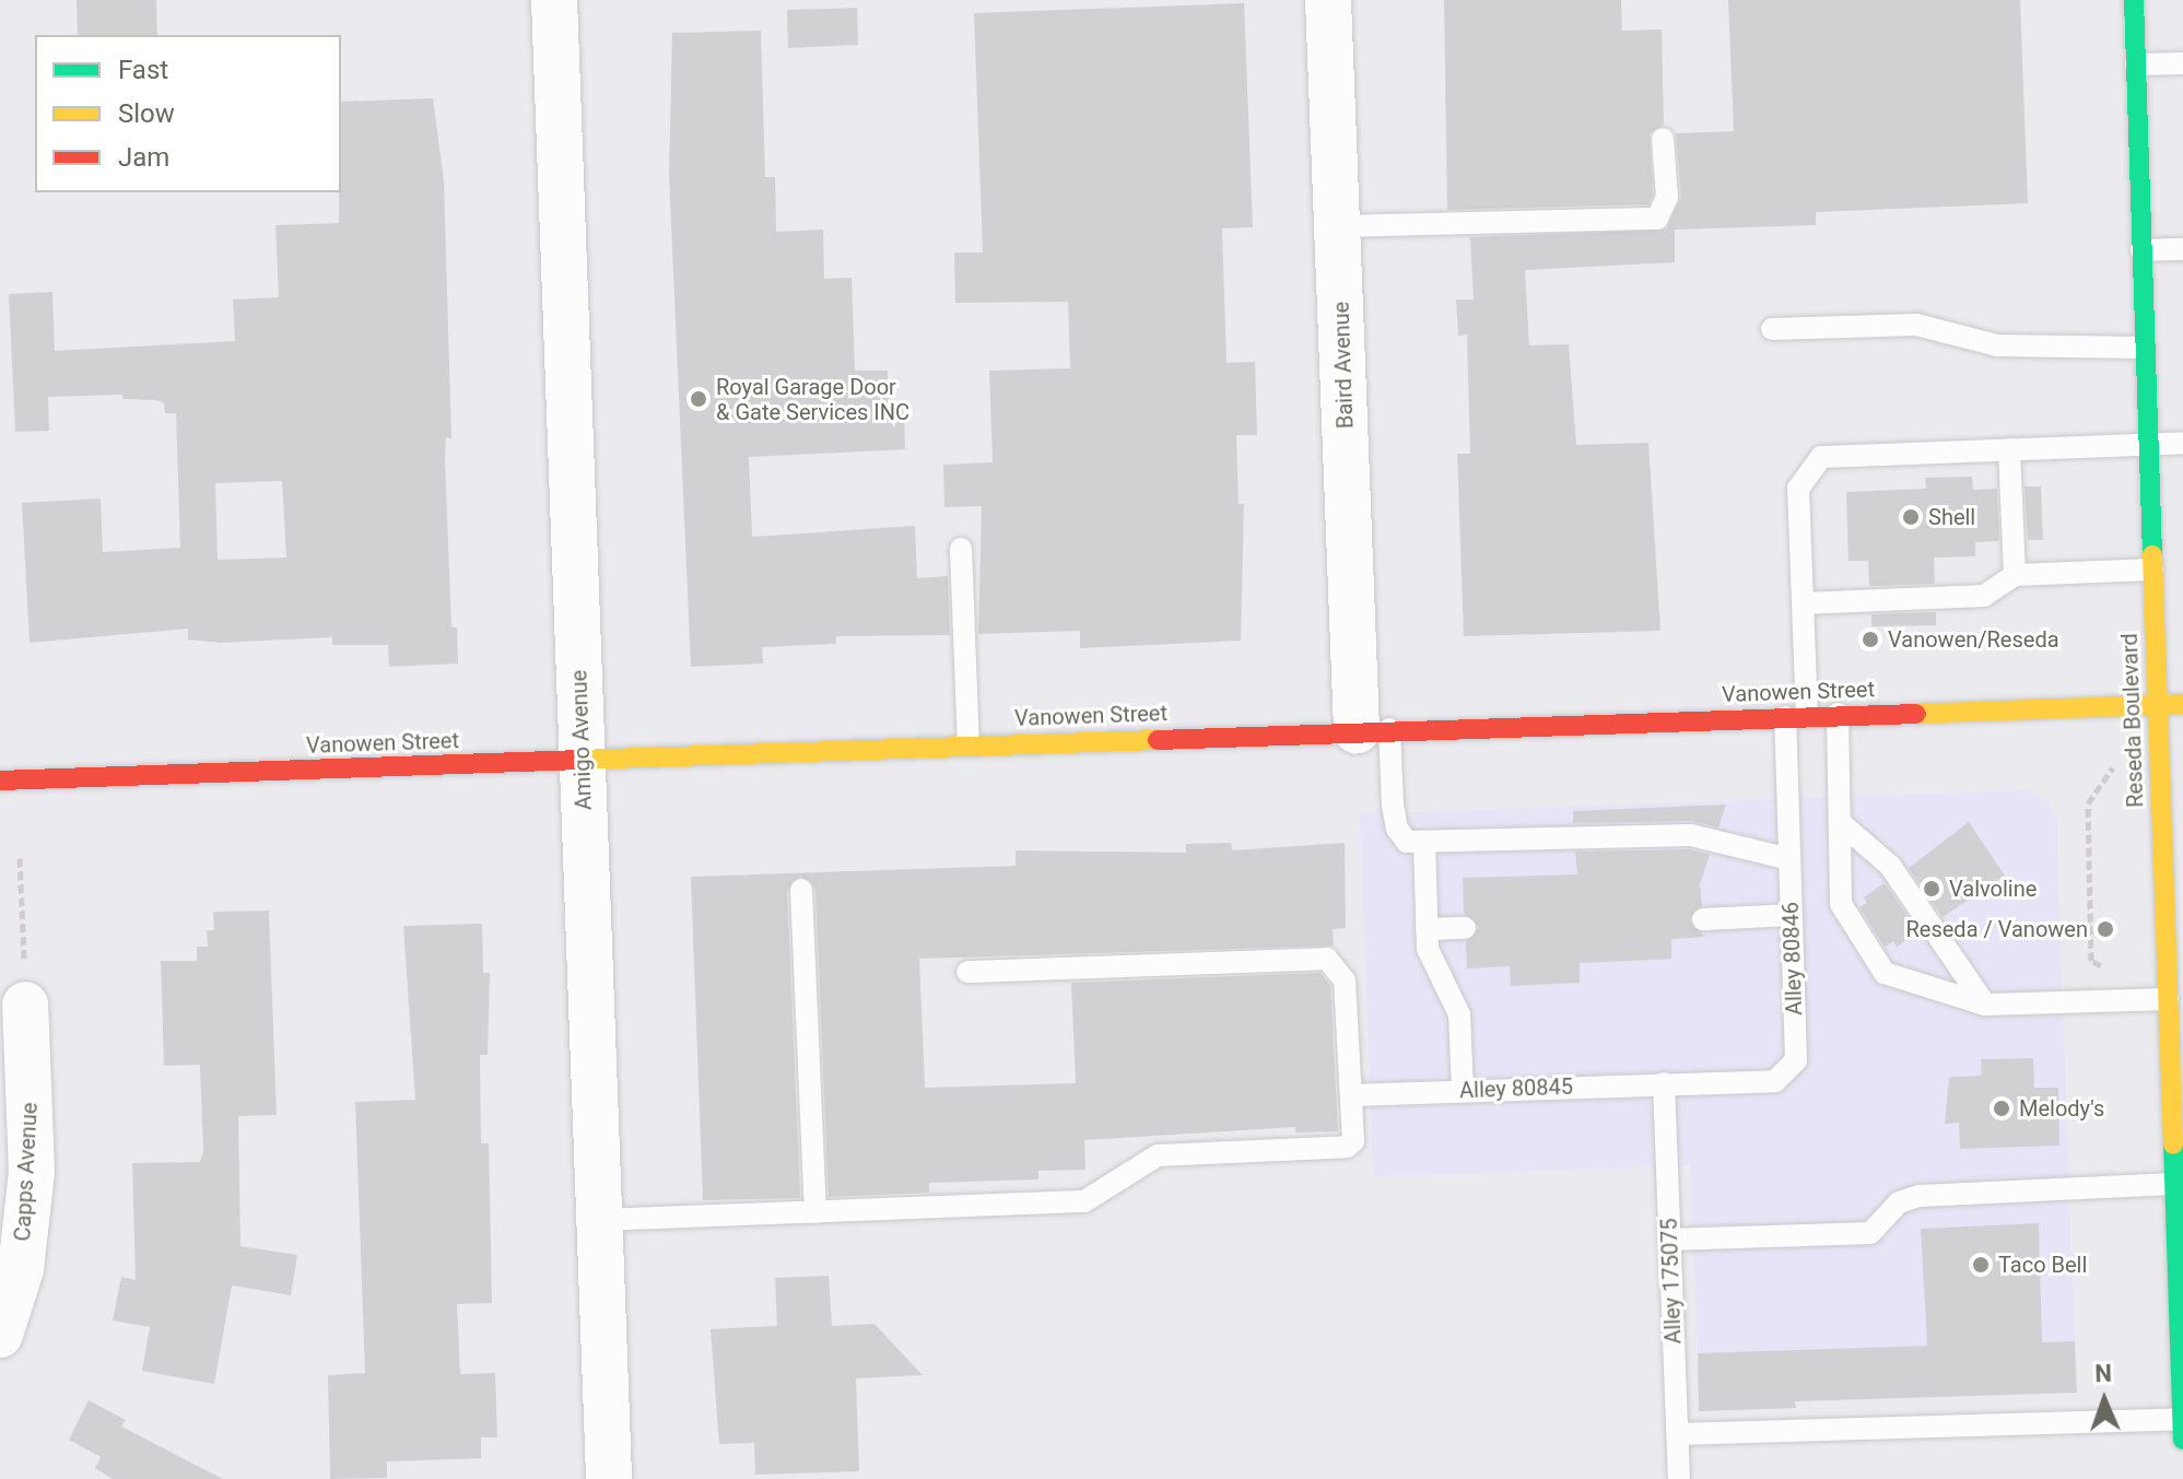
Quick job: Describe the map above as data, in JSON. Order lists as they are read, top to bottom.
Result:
{
  "streets": {
    "main road": ["Vanowen Street", "Reseda Boulevard"],
    "street": ["Baird Avenue", "Amigo Avenue", "Capps Avenue"],
    "lane": ["Alley 80846", "Alley 80845", "Alley 175075"]
  },
  "crossings": [
    ["Baird Avenue", "Vanowen Street"],
    ["Vanowen Street", "Reseda Boulevard"],
    ["Vanowen Street", "Amigo Avenue"],
    ["Vanowen Street", "Alley 80846"],
    ["Alley 80846", "Alley 80845"],
    ["Alley 80846", "Alley 175075"],
    ["Alley 80845", "Alley 175075"]
  ],
  "places": [
    "Royal Garage Door & Gate Services INC",
    "Shell",
    "Vanowen/Reseda",
    "Valvoline",
    "Reseda / Vanowen",
    "Melody's",
    "Taco Bell"
  ],
  "legend": ["Fast", "Slow", "Jam"],
  "north": "top"
}
